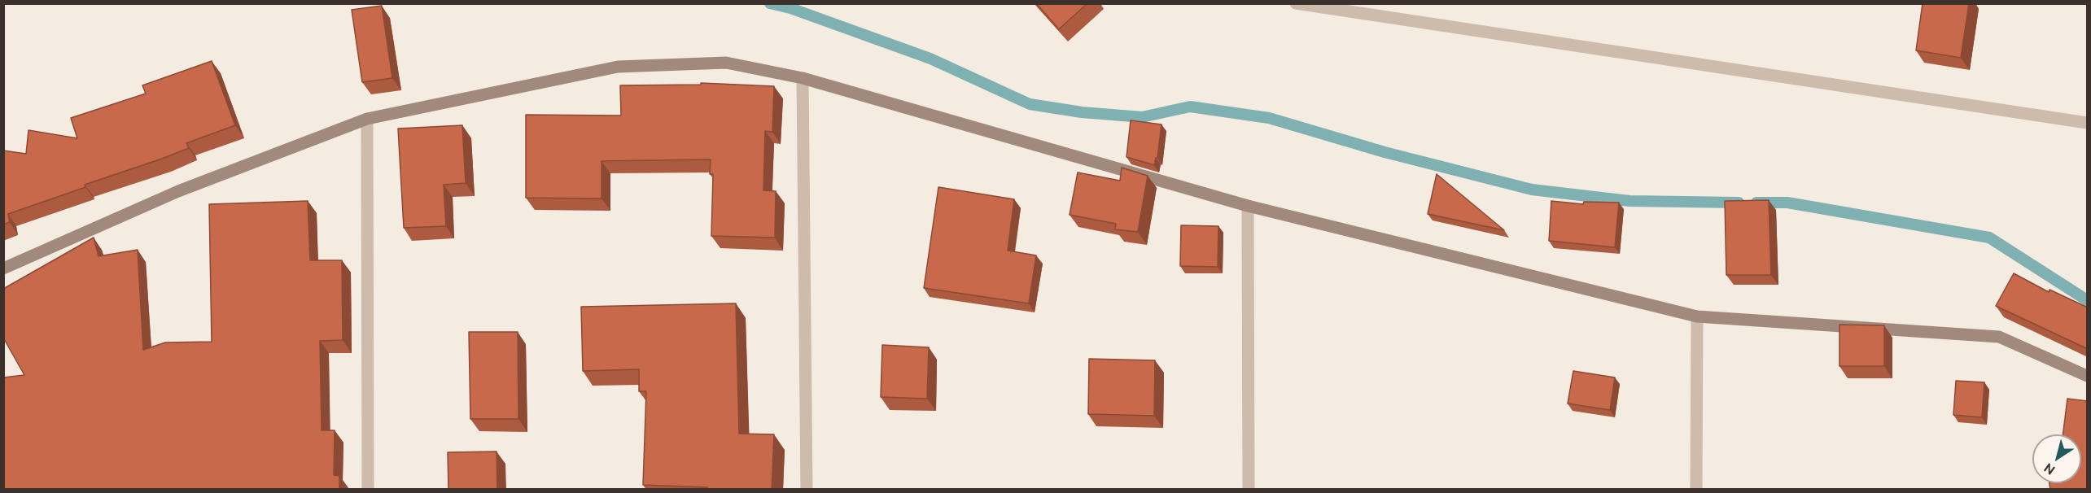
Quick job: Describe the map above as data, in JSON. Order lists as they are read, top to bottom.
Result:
{
  "north": "bottom left"
}
